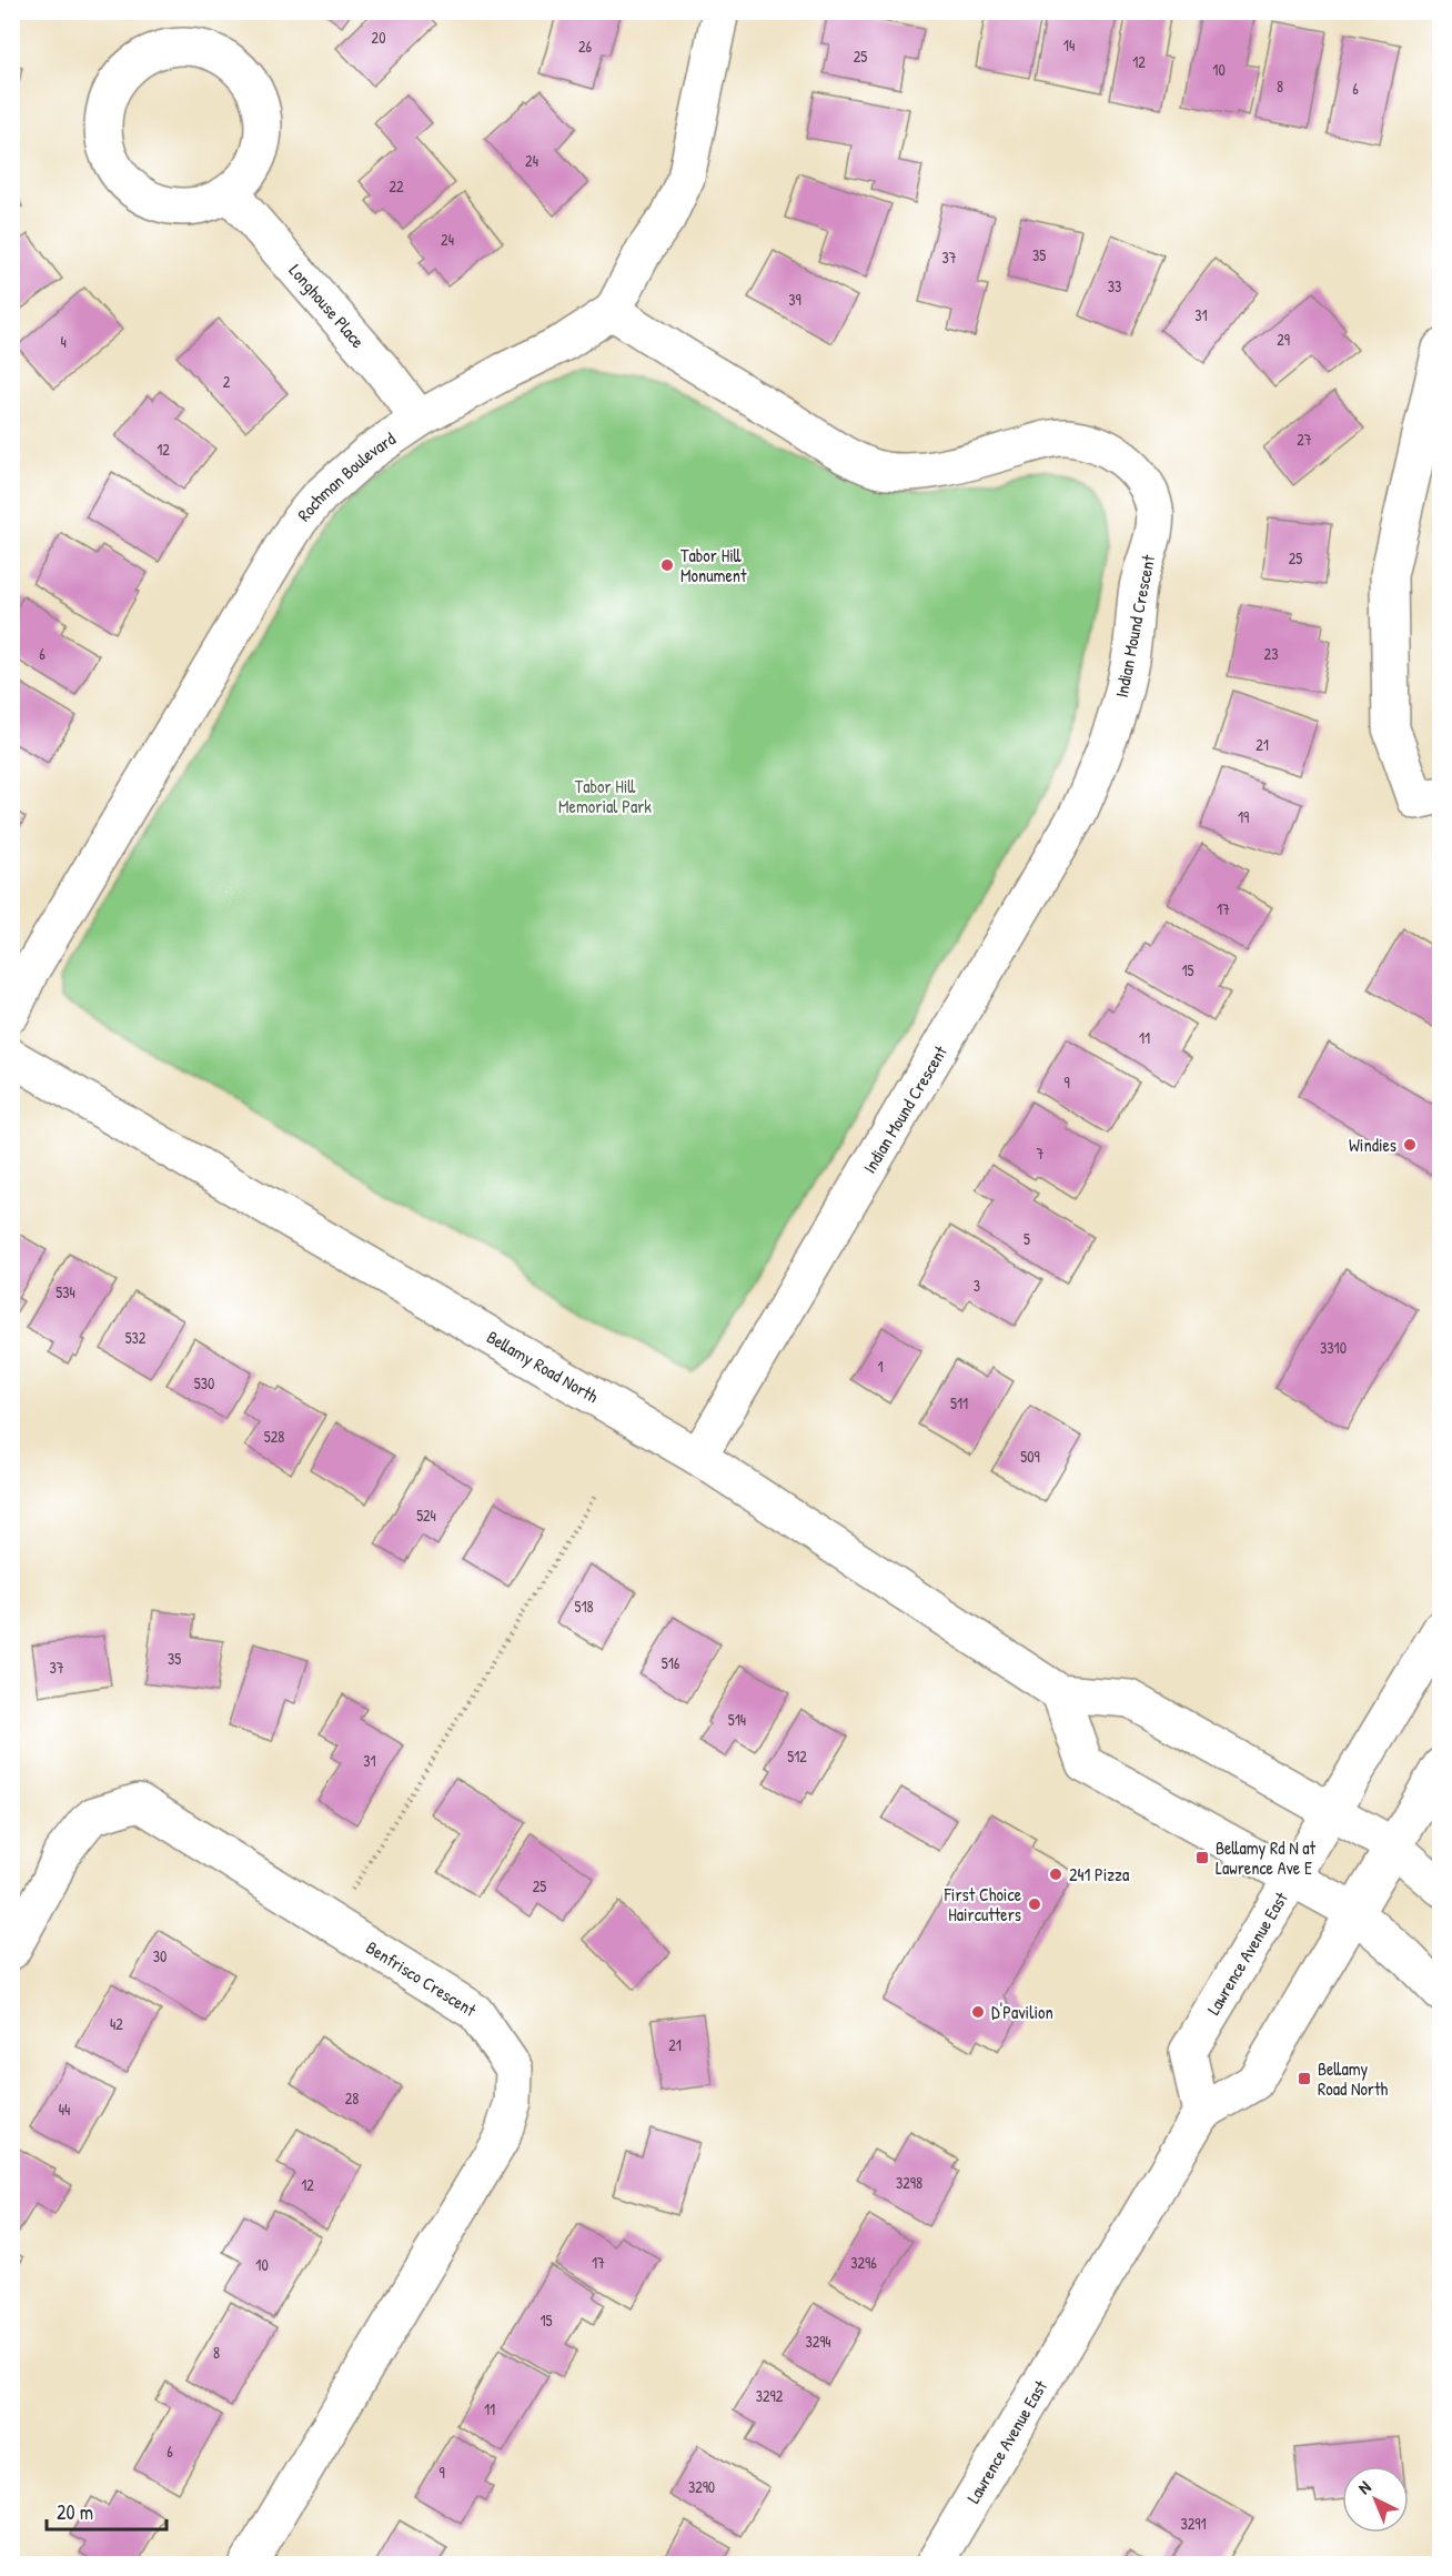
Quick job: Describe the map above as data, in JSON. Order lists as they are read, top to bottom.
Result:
{
  "streets": {
    "street": [
      "Longhouse Place",
      "Rochman Boulevard",
      "Indian Mound Crescent",
      "Bellamy Road North",
      "Lawrence Avenue East",
      "Benfrisco Crescent"
    ]
  },
  "crossings": [
    ["Longhouse Place", "Rochman Boulevard"],
    ["Rochman Boulevard", "Indian Mound Crescent"],
    ["Indian Mound Crescent", "Bellamy Road North"],
    ["Bellamy Road North", "Lawrence Avenue East"]
  ],
  "parks": ["Tabor Hill Memorial Park"],
  "places": {
    "other": [
      "Tabor Hill Monument",
      "Windies",
      "241 Pizza",
      "First Choice Haircutters",
      "D'Pavilion"
    ],
    "transit": ["Bellamy Rd N at Lawrence Ave E", "Bellamy Road North"]
  },
  "house_numbers": [
    "20",
    "14",
    "26",
    "25",
    "12",
    "10",
    "8",
    "6",
    "24",
    "22",
    "24",
    "35",
    "37",
    "33",
    "39",
    "31",
    "29",
    "4",
    "2",
    "27",
    "12",
    "25",
    "6",
    "23",
    "21",
    "19",
    "17",
    "15",
    "11",
    "9",
    "7",
    "5",
    "3",
    "534",
    "532",
    "3310",
    "1",
    "530",
    "511",
    "528",
    "509",
    "524",
    "518",
    "35",
    "516",
    "37",
    "514",
    "512",
    "31",
    "25",
    "30",
    "42",
    "21",
    "28",
    "44",
    "3298",
    "12",
    "17",
    "3296",
    "10",
    "15",
    "3294",
    "8",
    "3292",
    "11",
    "6",
    "9",
    "3290",
    "3291"
  ],
  "scale_bar": "20 m",
  "north": "top left"
}
